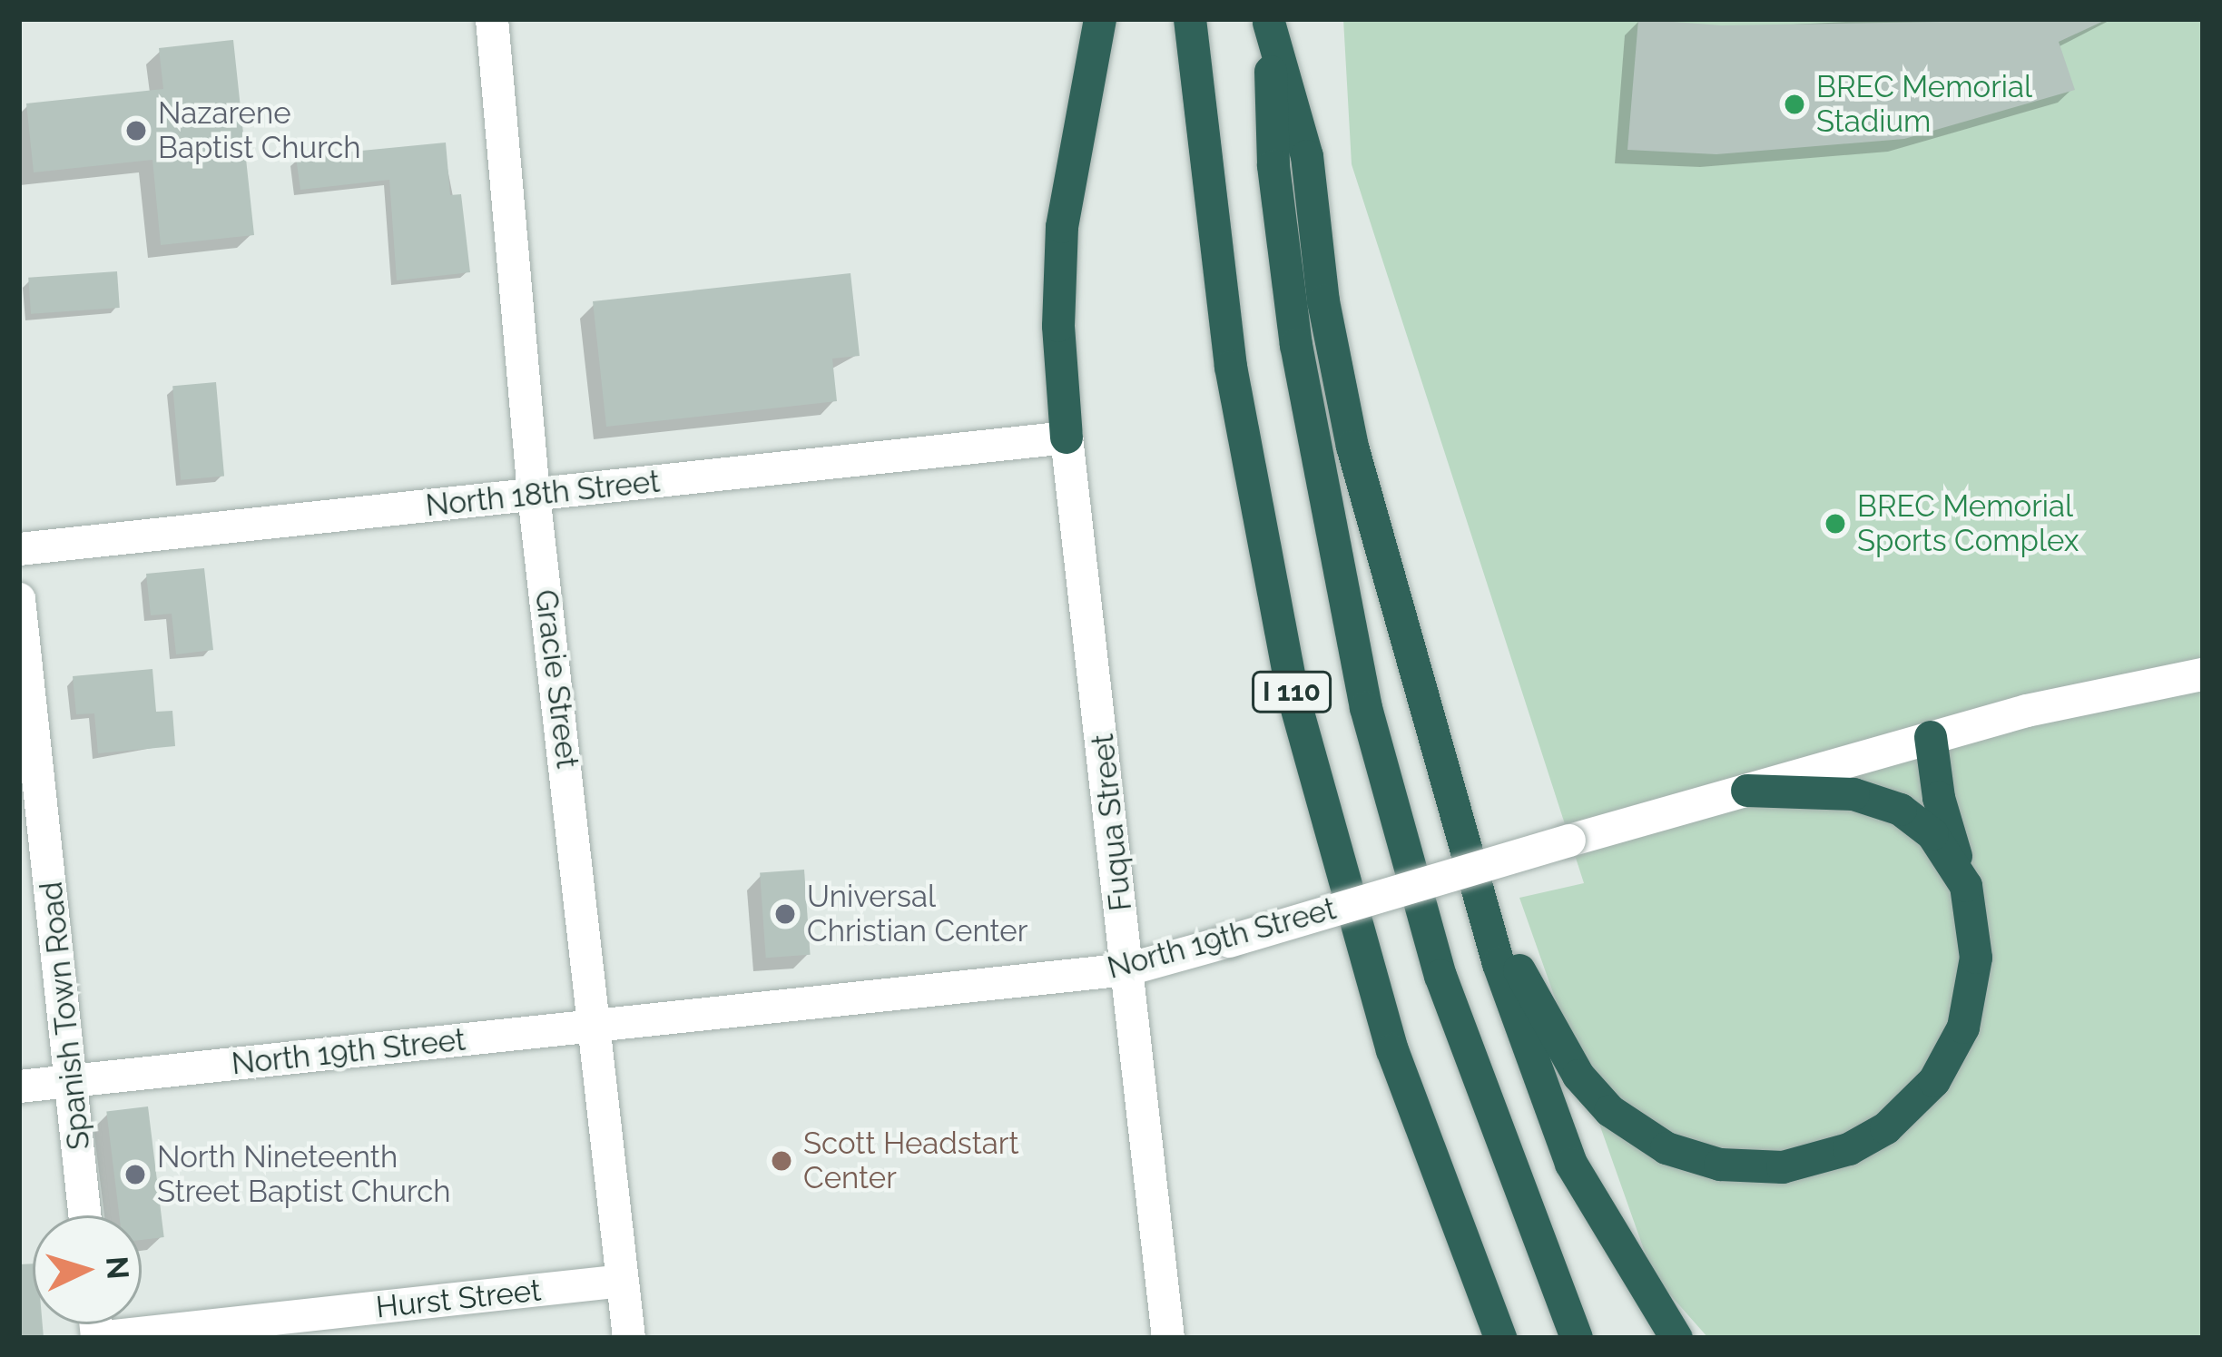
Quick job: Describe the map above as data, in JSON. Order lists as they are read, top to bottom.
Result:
{
  "streets": {
    "highway": ["I 110"],
    "street": [
      "North 18th Street",
      "Gracie Street",
      "Fuqua Street",
      "North 19th Street",
      "Spanish Town Road",
      "Hurst Street"
    ]
  },
  "crossings": [
    ["North 18th Street", "Gracie Street"],
    ["North 18th Street", "Fuqua Street"],
    ["Gracie Street", "North 19th Street"],
    ["Gracie Street", "Hurst Street"],
    ["Fuqua Street", "North 19th Street"],
    ["North 19th Street", "Spanish Town Road"]
  ],
  "places": [
    "BREC Memorial Stadium",
    "Nazarene Baptist Church",
    "BREC Memorial Sports Complex",
    "Universal Christian Center",
    "Scott Headstart Center",
    "North Nineteenth Street Baptist Church"
  ],
  "north": "right"
}
